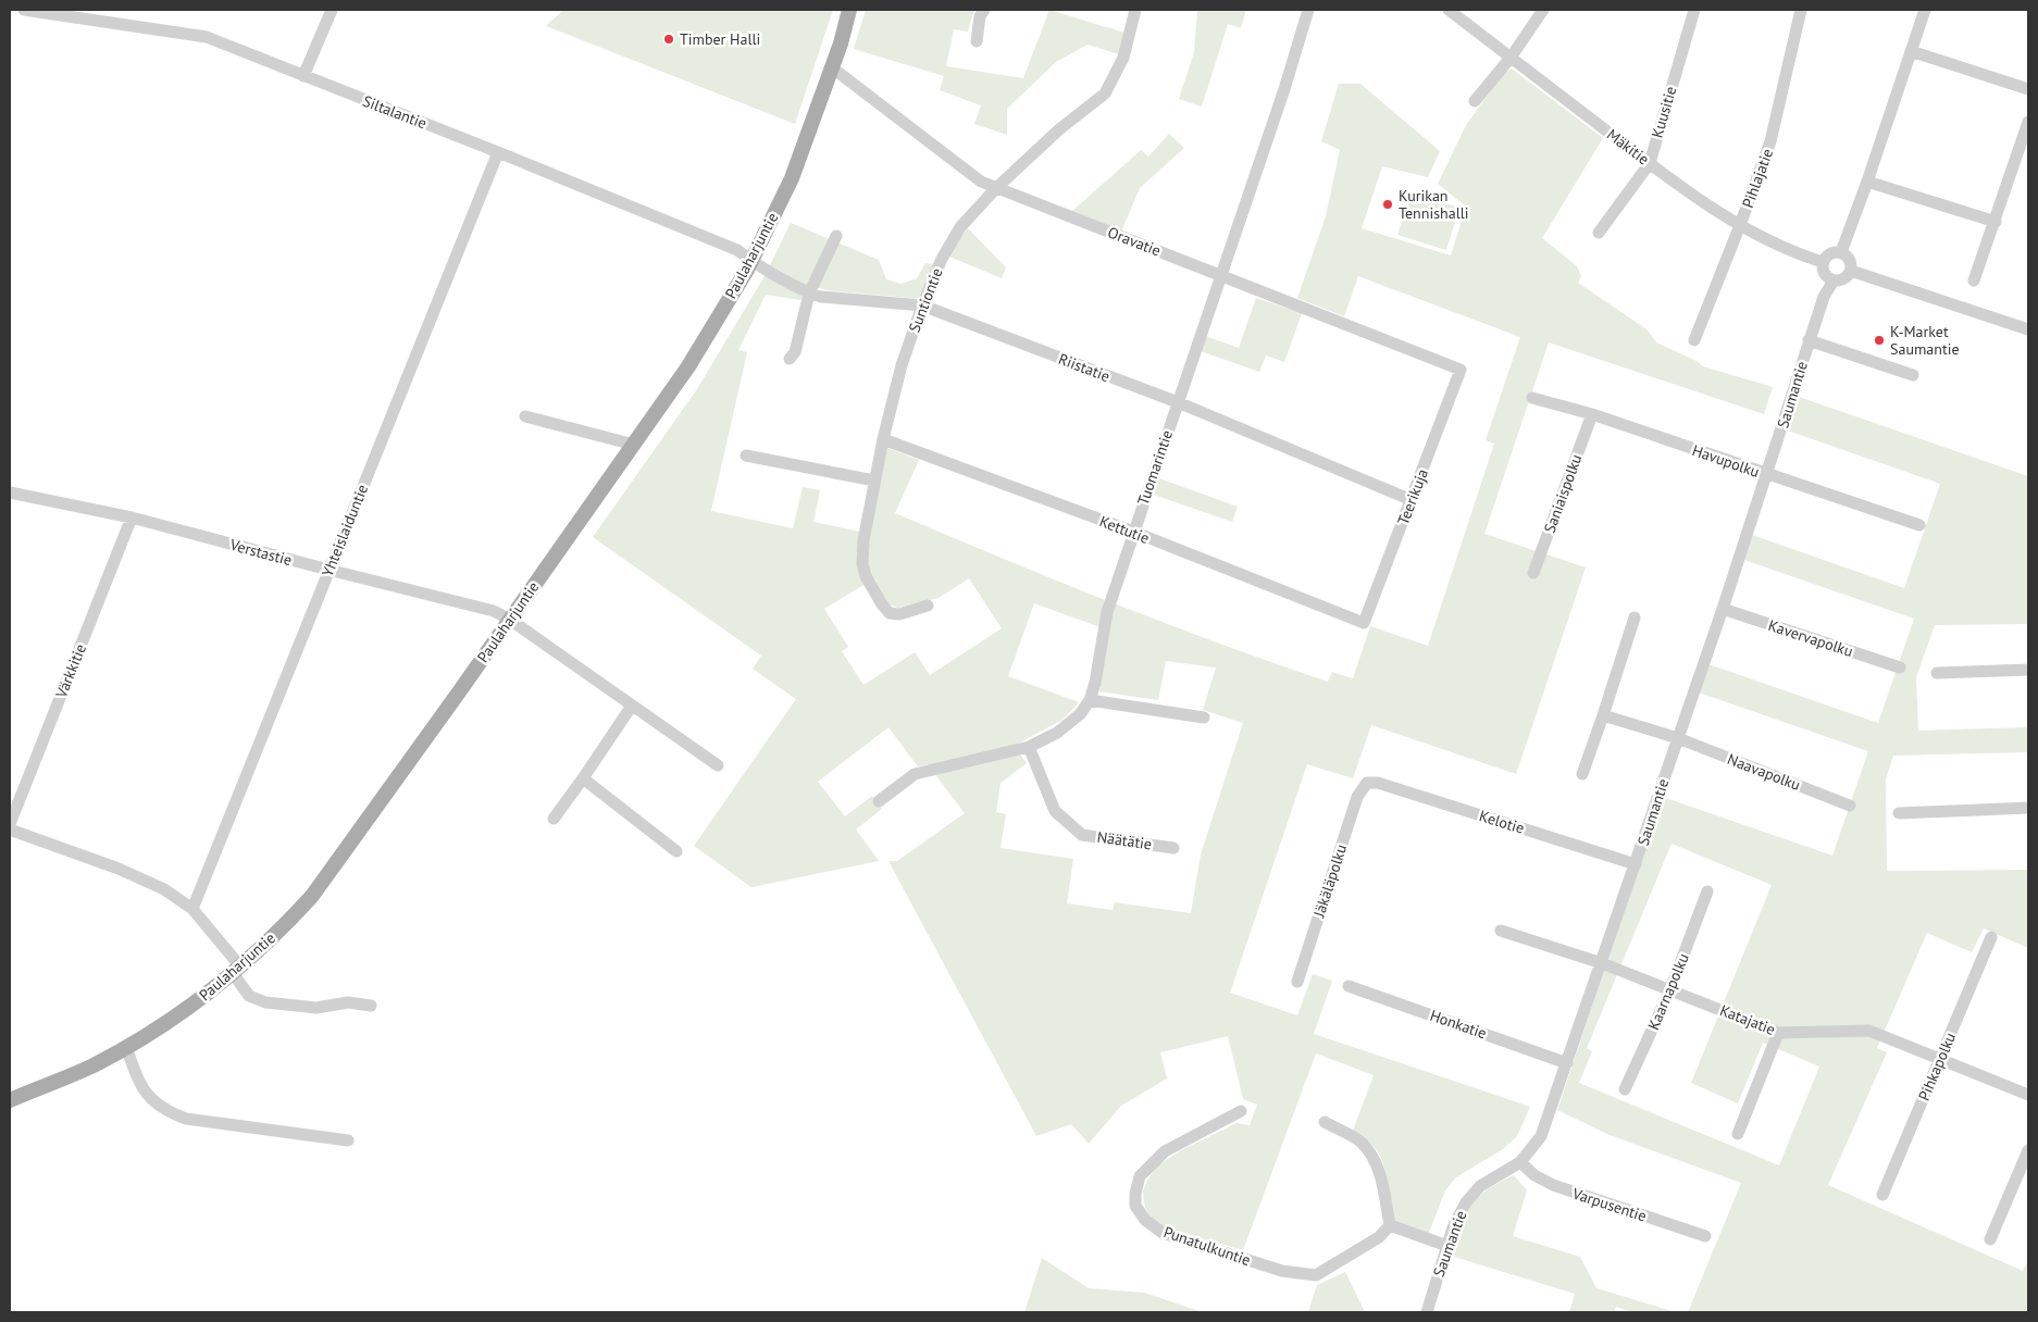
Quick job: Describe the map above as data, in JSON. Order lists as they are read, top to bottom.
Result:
{
  "streets": {
    "main road": ["Paulaharjuntie"],
    "street": [
      "Siltalantie",
      "Kuusitie",
      "Mäkitie",
      "Pihlajatie",
      "Oravatie",
      "Suntiontie",
      "Riistatie",
      "Saumantie",
      "Havupolku",
      "Tuomarintie",
      "Saniaispolku",
      "Teerikuja",
      "Kettutie",
      "Yhteislaiduntie",
      "Verstastie",
      "Kavervapolku",
      "Värkkitie",
      "Naavapolku",
      "Kelotie",
      "Näätätie",
      "Jäkäläpolku",
      "Kaarnapolku",
      "Katajatie",
      "Honkatie",
      "Pihkapolku",
      "Varpusentie",
      "Punatulkuntie"
    ]
  },
  "crossings": [
    ["Siltalantie", "Paulaharjuntie"],
    ["Siltalantie", "Riistatie"],
    ["Siltalantie", "Yhteislaiduntie"],
    ["Kuusitie", "Mäkitie"],
    ["Mäkitie", "Pihlajatie"],
    ["Mäkitie", "Saumantie"],
    ["Oravatie", "Paulaharjuntie"],
    ["Oravatie", "Suntiontie"],
    ["Oravatie", "Tuomarintie"],
    ["Oravatie", "Teerikuja"],
    ["Paulaharjuntie", "Riistatie"],
    ["Paulaharjuntie", "Verstastie"],
    ["Suntiontie", "Riistatie"],
    ["Suntiontie", "Kettutie"],
    ["Riistatie", "Tuomarintie"],
    ["Riistatie", "Teerikuja"],
    ["Saumantie", "Havupolku"],
    ["Saumantie", "Kavervapolku"],
    ["Saumantie", "Naavapolku"],
    ["Saumantie", "Kelotie"],
    ["Saumantie", "Katajatie"],
    ["Saumantie", "Honkatie"],
    ["Saumantie", "Varpusentie"],
    ["Havupolku", "Saniaispolku"],
    ["Tuomarintie", "Kettutie"],
    ["Tuomarintie", "Näätätie"],
    ["Teerikuja", "Kettutie"],
    ["Yhteislaiduntie", "Verstastie"],
    ["Verstastie", "Värkkitie"],
    ["Kelotie", "Jäkäläpolku"],
    ["Kaarnapolku", "Katajatie"],
    ["Katajatie", "Pihkapolku"]
  ],
  "places": ["Timber Halli", "Kurikan Tennishalli", "K-Market Saumantie"]
}
